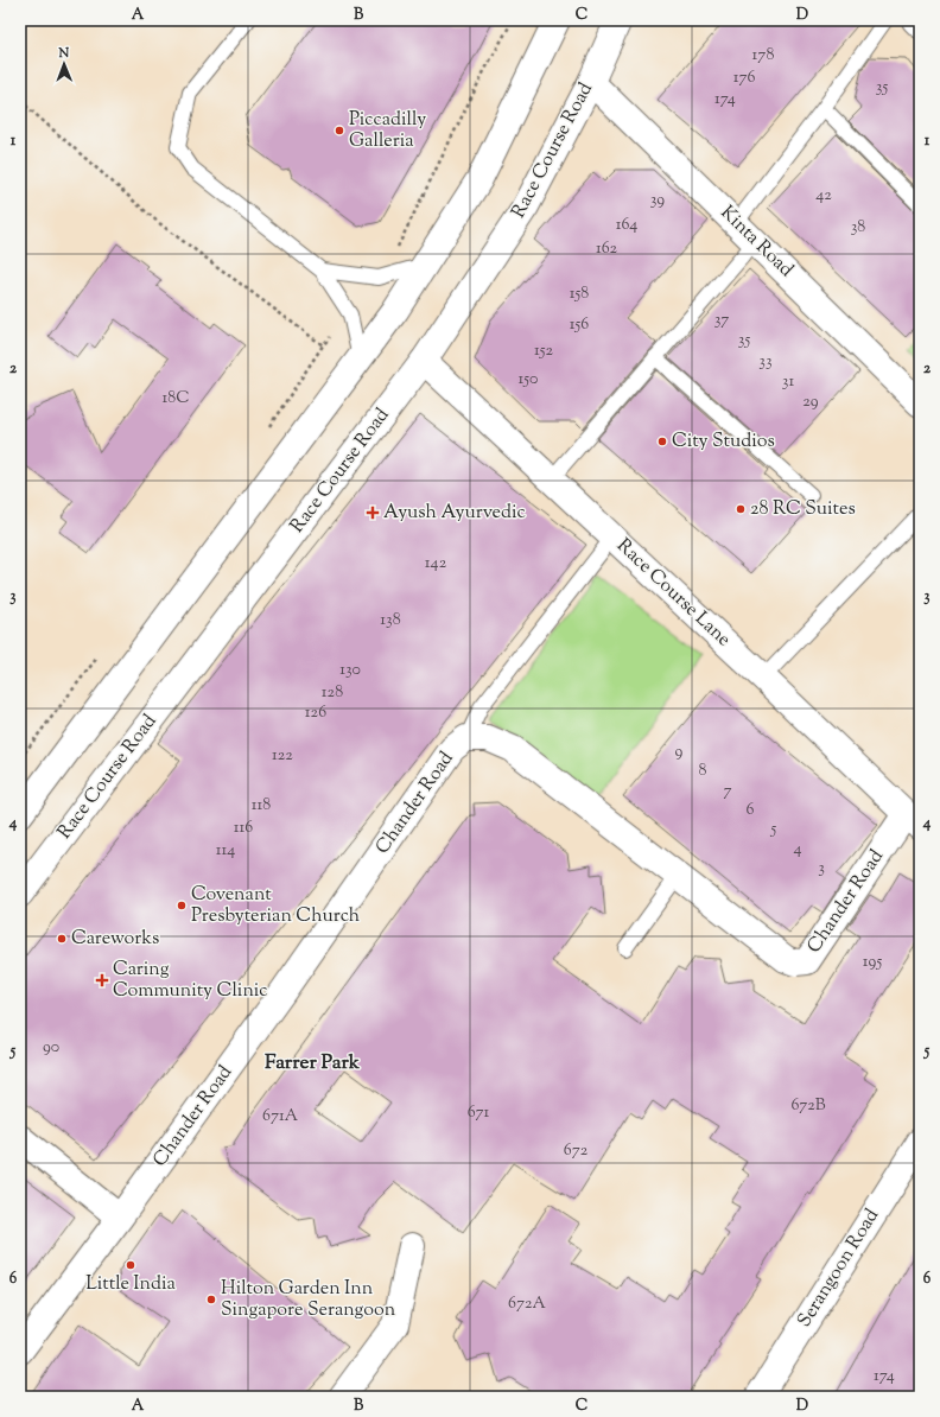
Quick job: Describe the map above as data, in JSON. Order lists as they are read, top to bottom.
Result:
{
  "streets": {
    "street": [
      "Race Course Road",
      "Kinta Road",
      "Race Course Lane",
      "Chander Road",
      "Serangoon Road"
    ]
  },
  "crossings": [
    ["Race Course Road", "Kinta Road"],
    ["Race Course Road", "Race Course Lane"],
    ["Race Course Lane", "Chander Road"]
  ],
  "districts": ["Farrer Park"],
  "places": {
    "other": [
      "Piccadilly Galleria",
      "City Studios",
      "28 RC Suites",
      "Covenant Presbyterian Church",
      "Careworks",
      "Little India",
      "Hilton Garden Inn Singapore Serangoon"
    ],
    "health": ["Ayush Ayurvedic", "Caring Community Clinic"]
  },
  "house_numbers": [
    "178",
    "176",
    "35",
    "174",
    "42",
    "39",
    "164",
    "38",
    "162",
    "158",
    "37",
    "156",
    "35",
    "152",
    "33",
    "150",
    "31",
    "18C",
    "29",
    "142",
    "138",
    "130",
    "128",
    "126",
    "9",
    "122",
    "8",
    "7",
    "118",
    "6",
    "116",
    "5",
    "4",
    "114",
    "3",
    "195",
    "90",
    "672B",
    "671",
    "671A",
    "672",
    "672A",
    "174"
  ],
  "north": "top",
  "grid": {
    "columns": [
      "A",
      "B",
      "C",
      "D"
    ],
    "rows": [
      "1",
      "2",
      "3",
      "4",
      "5",
      "6"
    ]
  }
}
